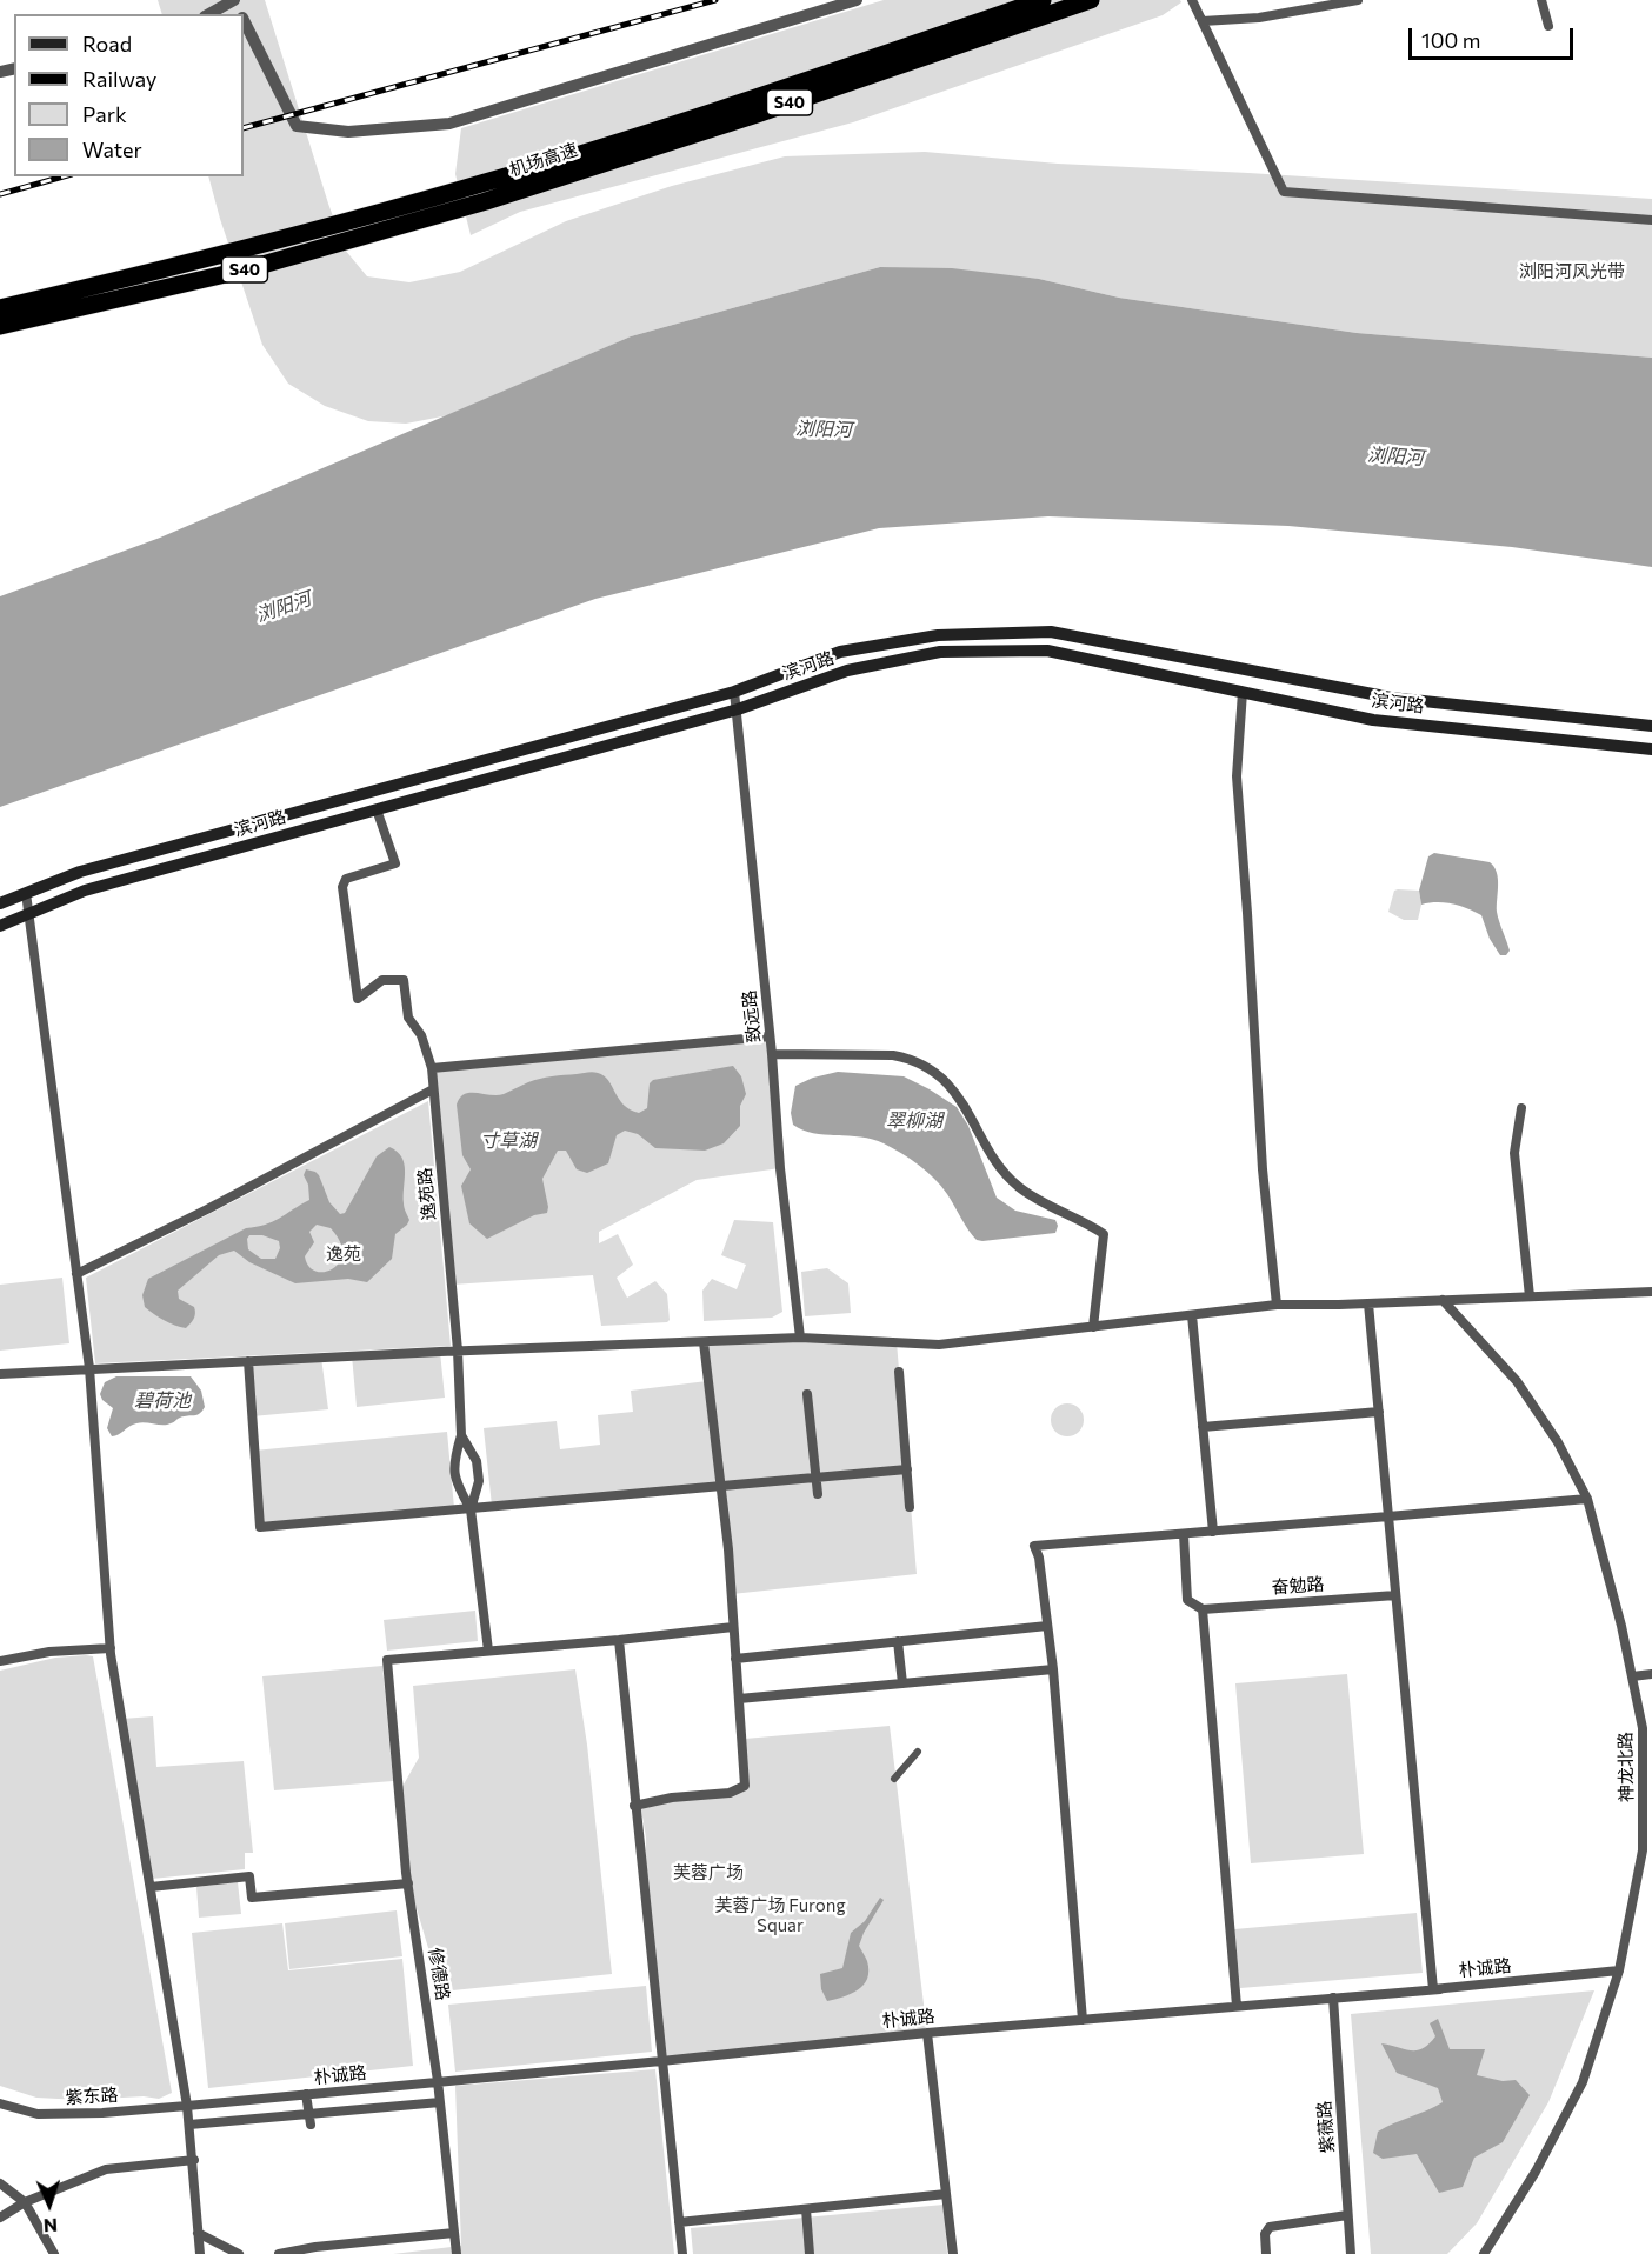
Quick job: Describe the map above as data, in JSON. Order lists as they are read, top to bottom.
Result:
{
  "streets": {
    "highway": ["S40", "机场高速"],
    "main road": ["滨河路"],
    "street": [
      "致远路",
      "逸苑路",
      "奋勉路",
      "神龙北路",
      "朴诚路",
      "修德路",
      "紫东路",
      "紫薇路"
    ]
  },
  "crossings": [
    ["滨河路", "致远路"],
    ["滨河路", "逸苑路"],
    ["逸苑路", "修德路"],
    ["神龙北路", "朴诚路"],
    ["朴诚路", "修德路"],
    ["朴诚路", "紫东路"],
    ["朴诚路", "紫薇路"]
  ],
  "water": [
    "浏阳河",
    "翠柳湖",
    "寸草湖",
    "碧荷池"
  ],
  "parks": [
    "浏阳河风光带",
    "逸苑",
    "芙蓉广场",
    "芙蓉广场 Furong Squar"
  ],
  "legend": [
    "Road",
    "Railway",
    "Park",
    "Water"
  ],
  "scale_bar": "100 m",
  "north": "bottom"
}
